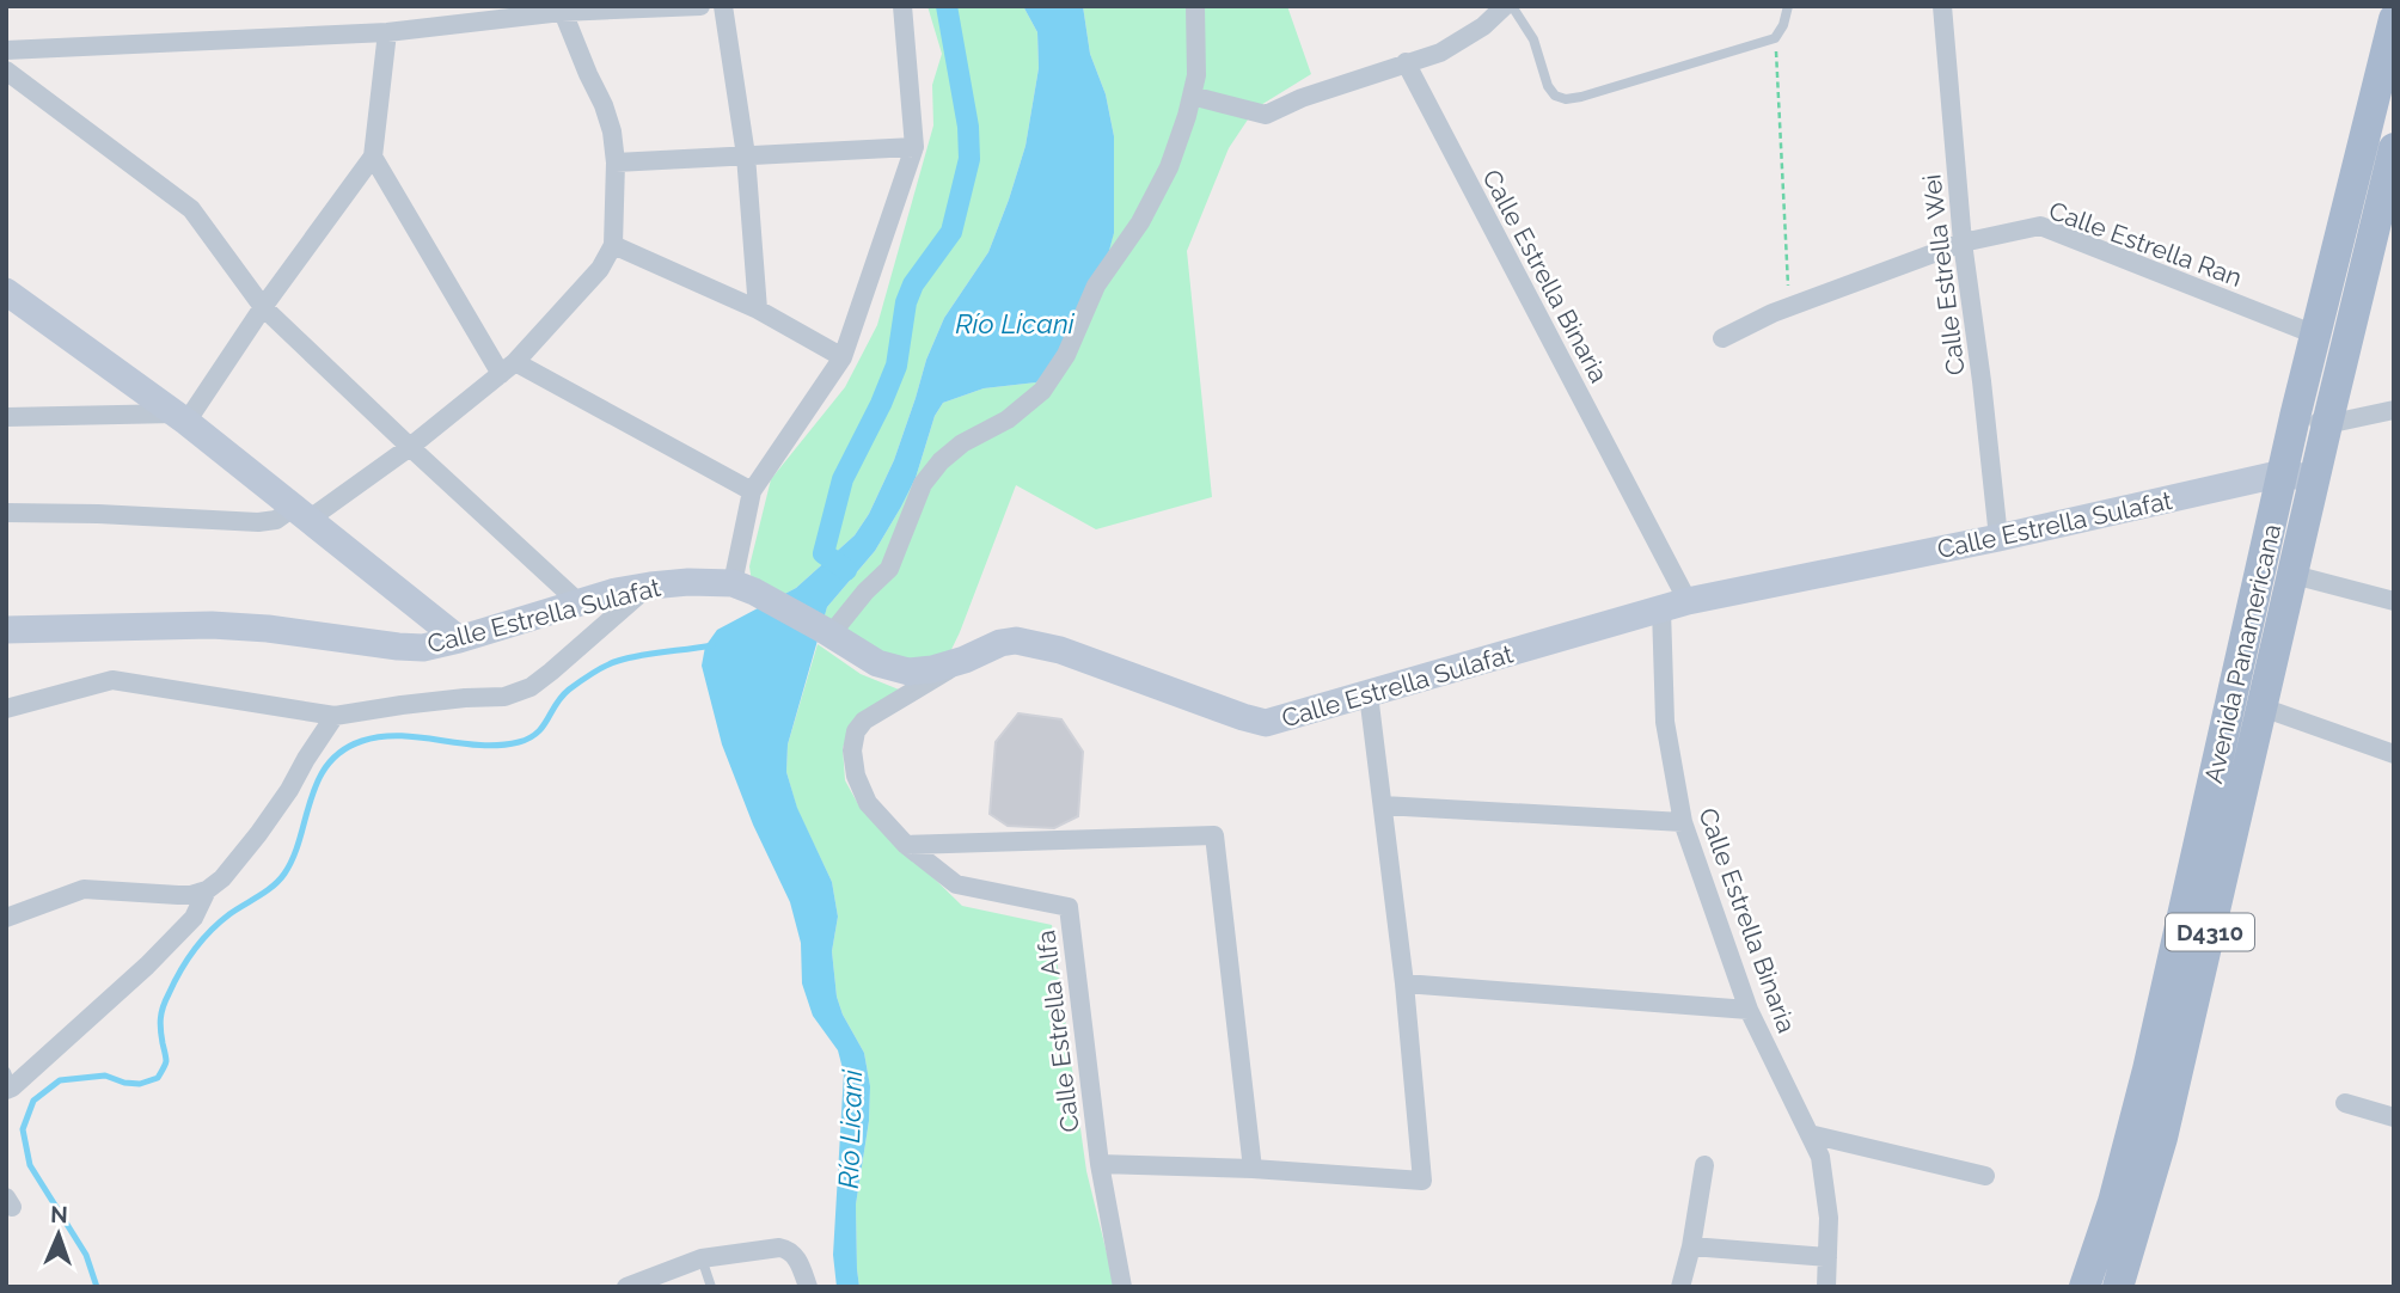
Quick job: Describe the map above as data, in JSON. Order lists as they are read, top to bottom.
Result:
{
  "streets": {
    "main road": ["Avenida Panamericana", "D4310"],
    "street": [
      "Calle Estrella Ran",
      "Calle Estrella Wei",
      "Calle Estrella Binaria",
      "Calle Estrella Sulafat",
      "Calle Estrella Alfa"
    ]
  },
  "crossings": [
    ["Calle Estrella Ran", "Calle Estrella Wei"],
    ["Calle Estrella Ran", "Avenida Panamericana"],
    ["Calle Estrella Wei", "Calle Estrella Sulafat"],
    ["Calle Estrella Binaria", "Calle Estrella Sulafat"],
    ["Calle Estrella Sulafat", "Avenida Panamericana"],
    ["Calle Estrella Sulafat", "Calle Estrella Alfa"]
  ],
  "water": ["Río Licani"],
  "north": "top"
}
